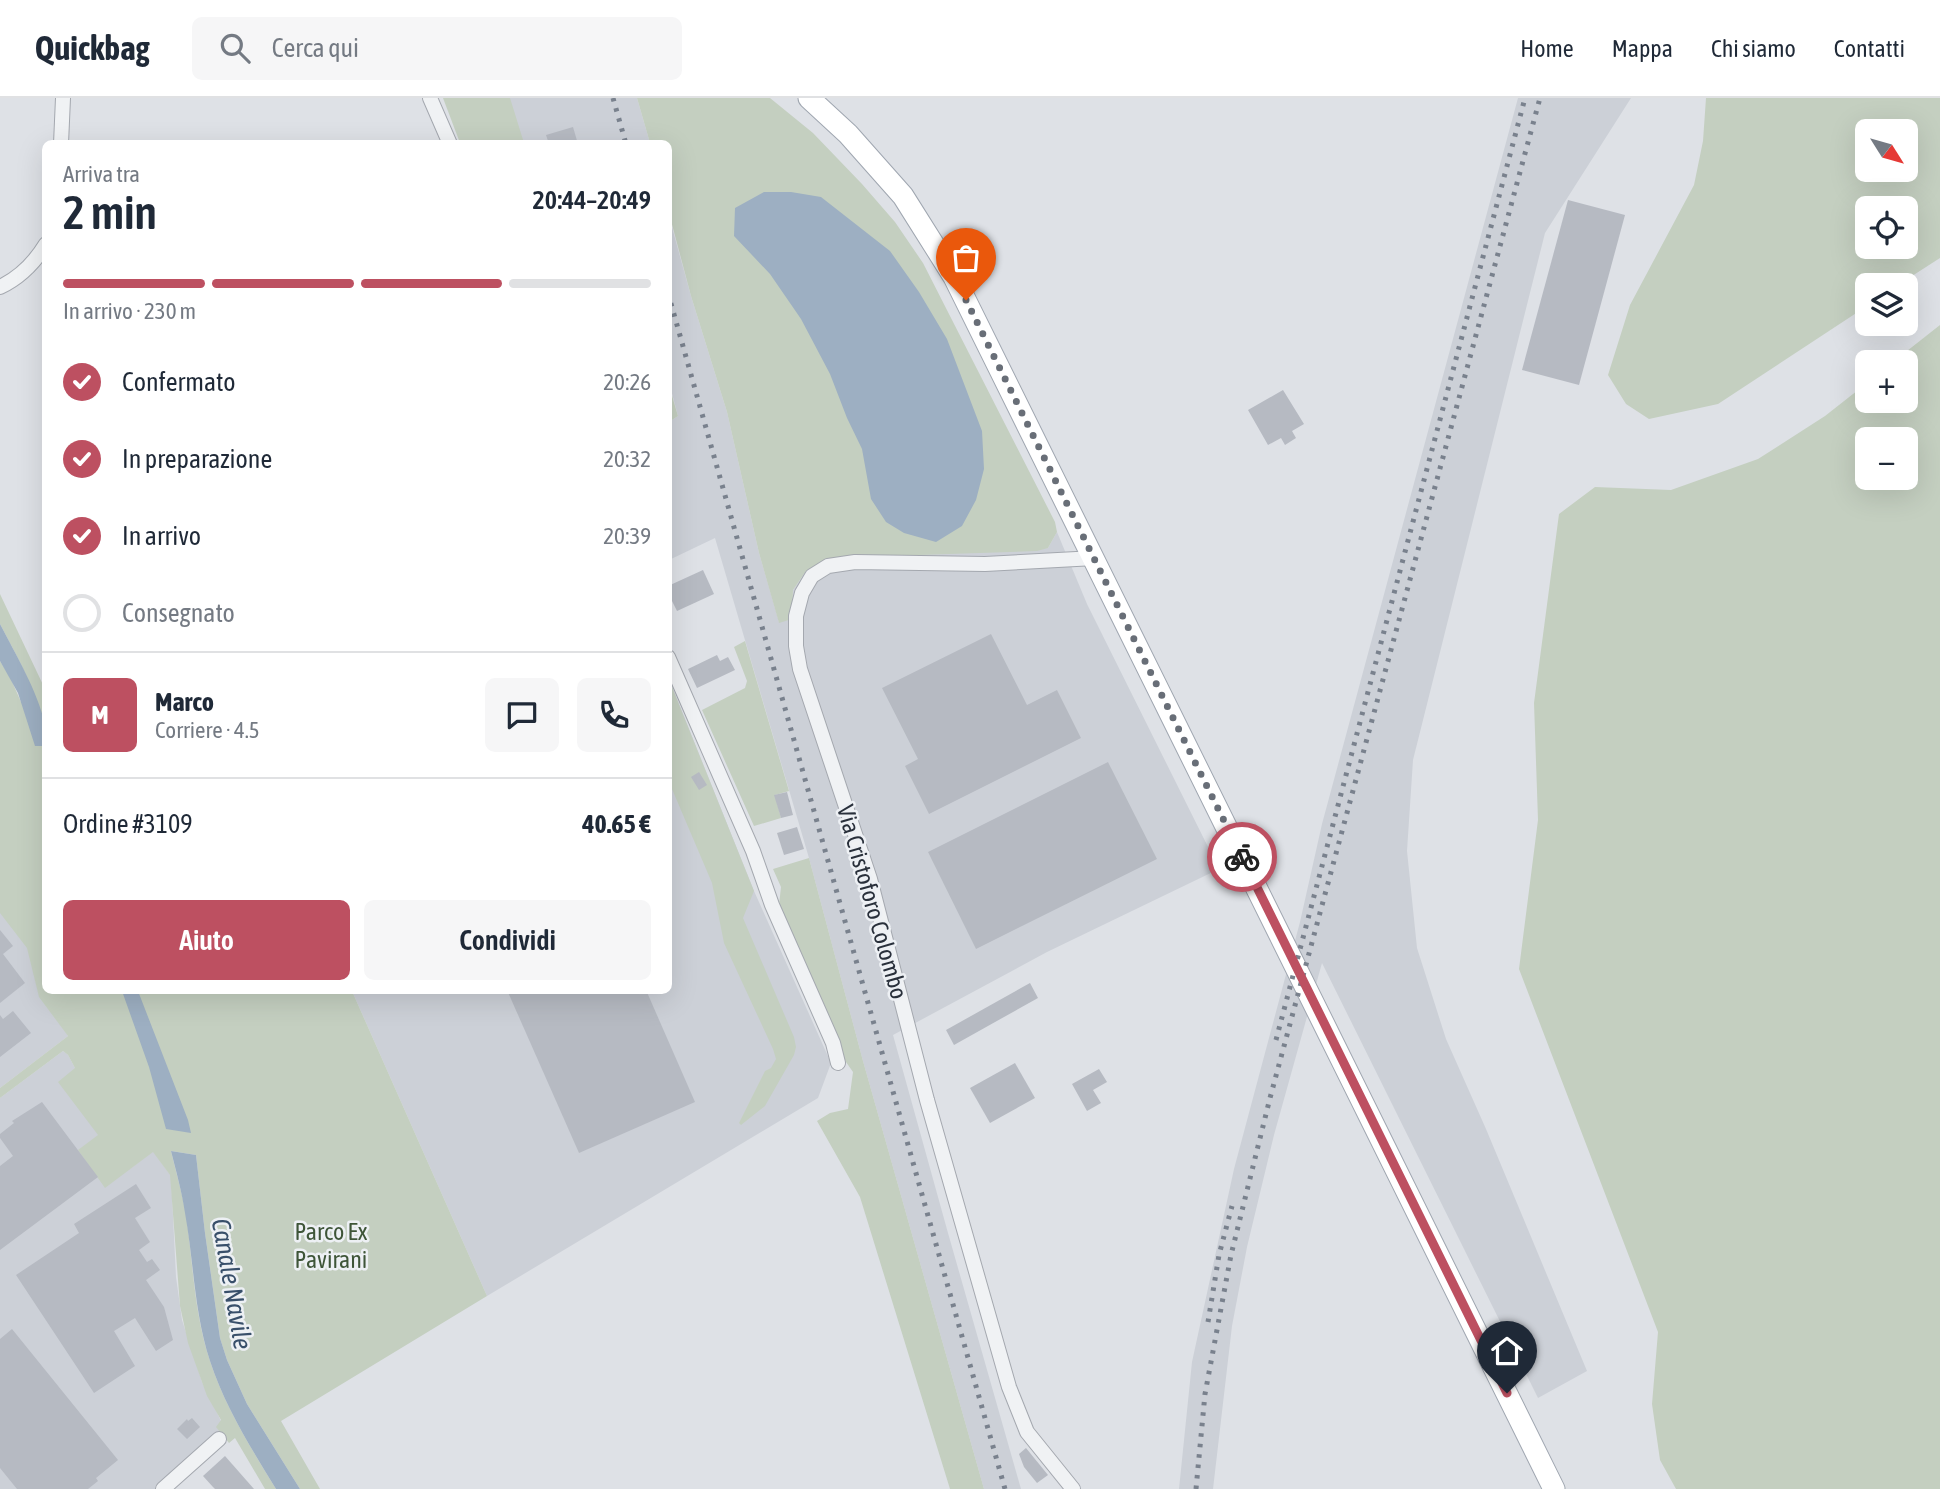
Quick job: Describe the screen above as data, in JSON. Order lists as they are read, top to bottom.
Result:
{
  "streets": {
    "street": ["Via Cristoforo Colombo"]
  },
  "water": ["Canale Navile"],
  "parks": ["Parco Ex Pavirani"],
  "north": "bottom right",
  "page": {
    "header": "Quickbag",
    "search": "Cerca qui",
    "nav": [
      "Home",
      "Mappa",
      "Chi siamo",
      "Contatti"
    ],
    "map_buttons": ["+", "−"],
    "heading": ["2 min", "Arriva tra", "20:44–20:49"],
    "panel": [
      "Marco",
      "Corriere · 4.5",
      "Ordine #3109",
      "40.65 €"
    ],
    "bar": "In arrivo · 230 m",
    "list": [
      ["Confermato", "20:26"],
      ["In preparazione", "20:32"],
      ["In arrivo", "20:39"],
      "Consegnato"
    ],
    "round": "M",
    "buttons": ["Aiuto", "Condividi"]
  }
}
